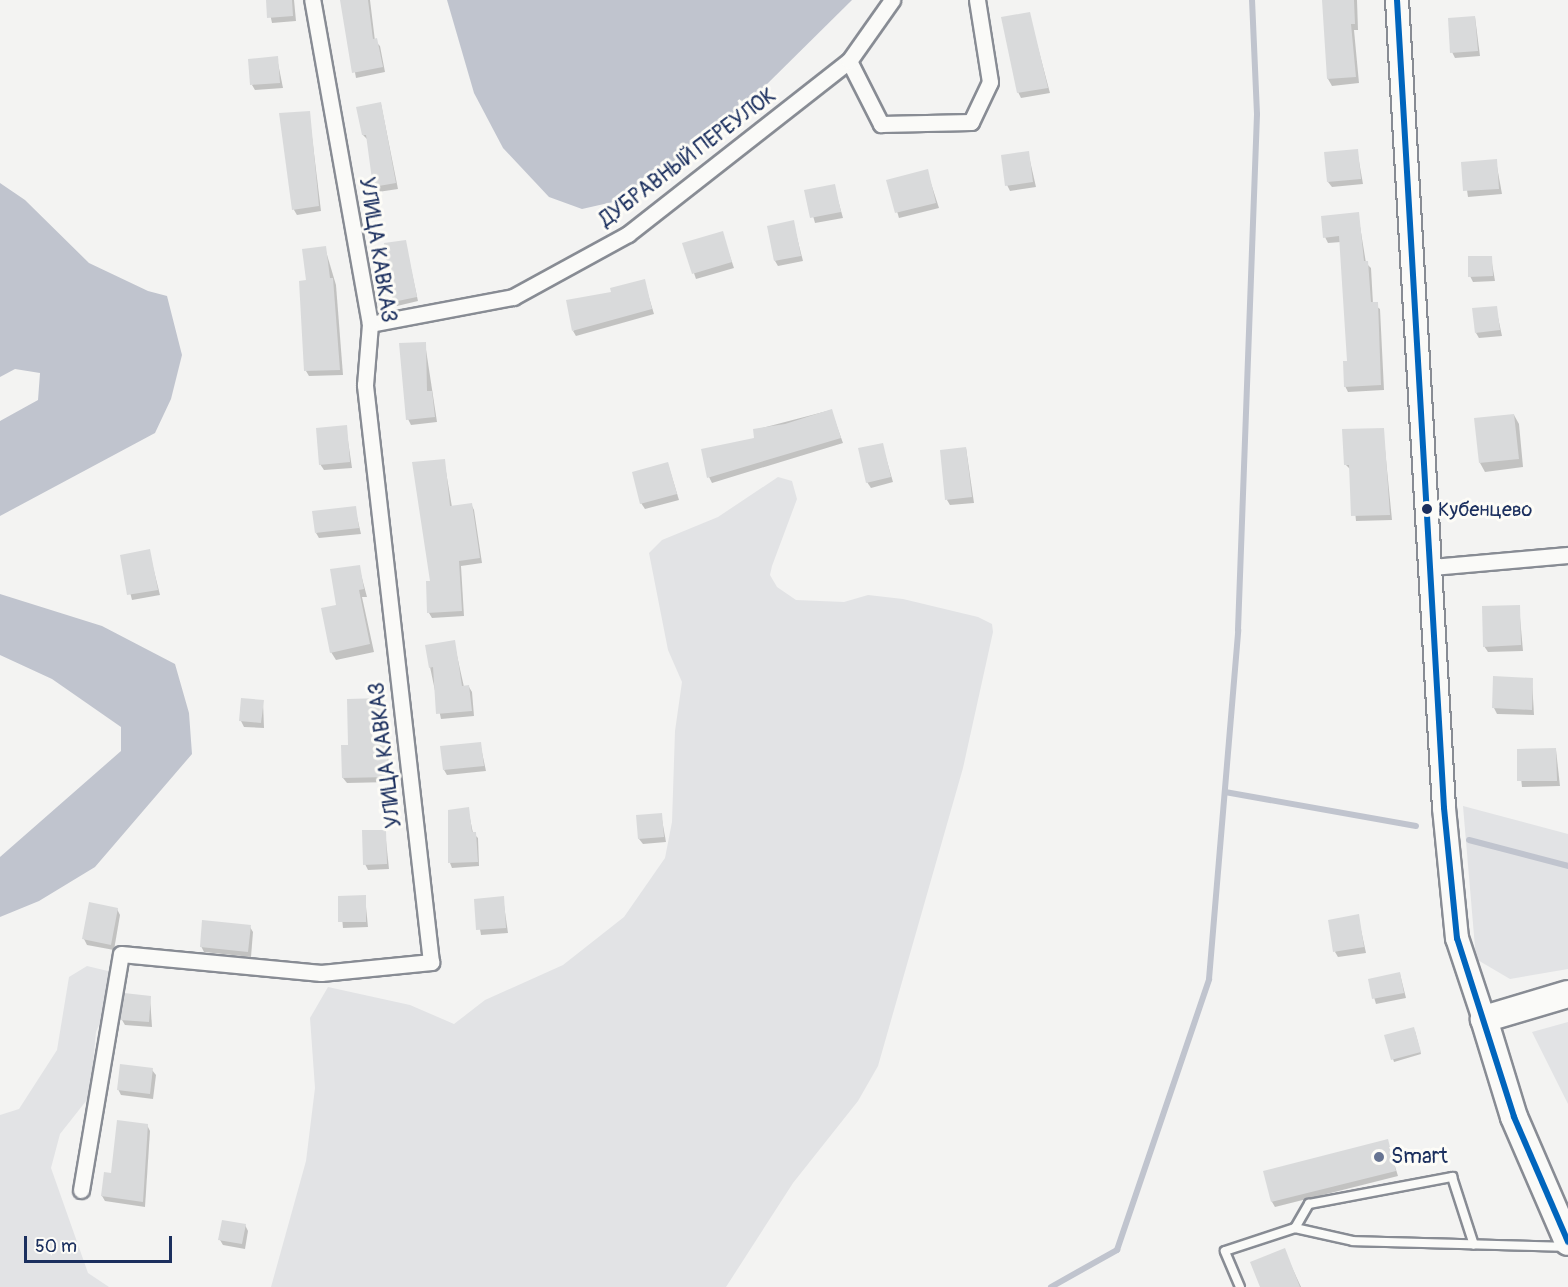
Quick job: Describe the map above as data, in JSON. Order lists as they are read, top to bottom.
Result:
{
  "streets": {
    "street": ["ДУБРАВНЫЙ ПЕРЕУЛОК", "УЛИЦА КАВКАЗ"]
  },
  "crossings": [
    ["ДУБРАВНЫЙ ПЕРЕУЛОК", "УЛИЦА КАВКАЗ"]
  ],
  "places": ["Кубенцево", "Smart"],
  "scale_bar": "50 m"
}
